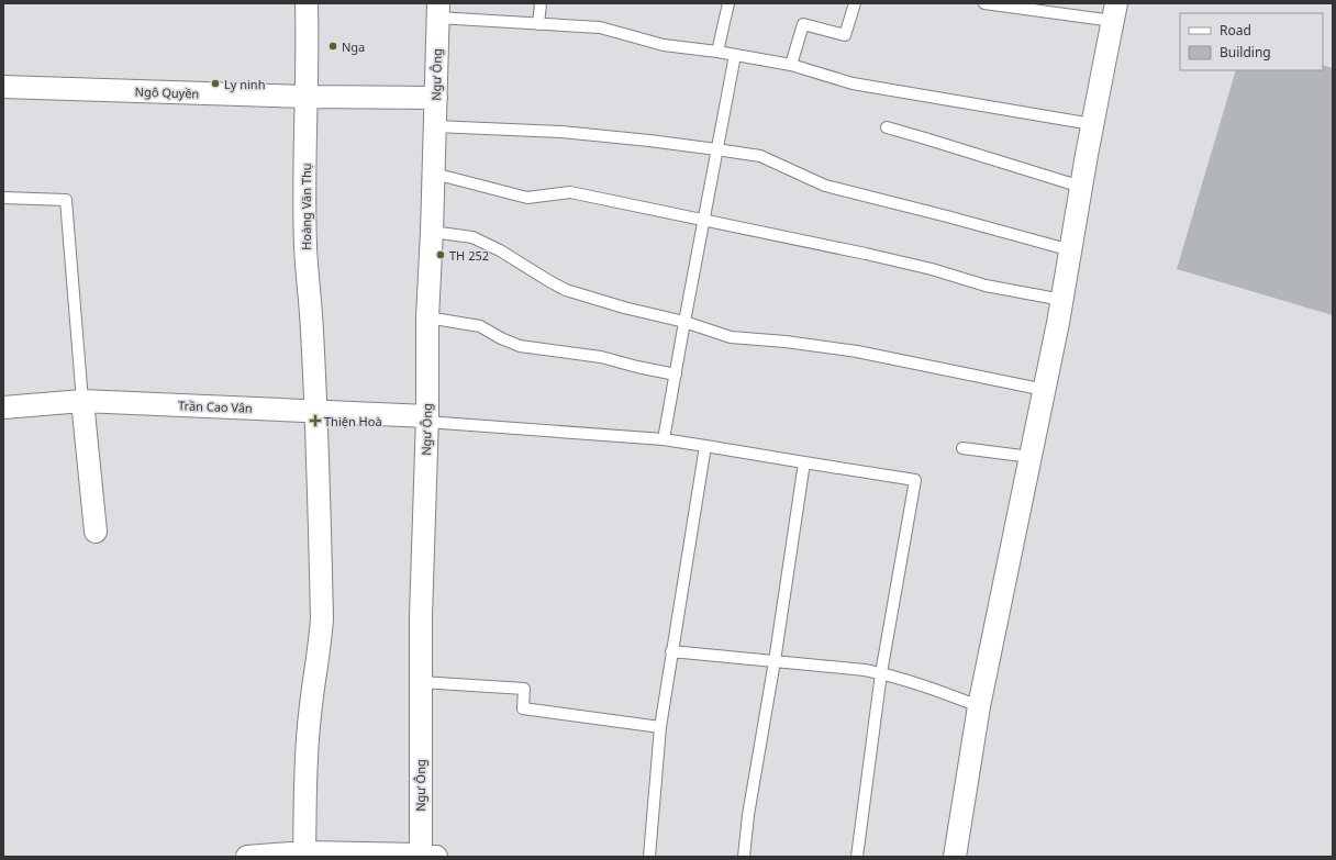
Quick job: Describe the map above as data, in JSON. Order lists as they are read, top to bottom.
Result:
{
  "streets": {
    "street": [
      "Ngư Ông",
      "Ngô Quyền",
      "Hoàng Văn Thụ",
      "Trần Cao Vân"
    ]
  },
  "crossings": [
    ["Ngư Ông", "Ngô Quyền"],
    ["Ngư Ông", "Trần Cao Vân"],
    ["Ngô Quyền", "Hoàng Văn Thụ"],
    ["Hoàng Văn Thụ", "Trần Cao Vân"]
  ],
  "places": {
    "other": ["Nga", "Ly ninh", "TH 252"],
    "health": ["Thiện Hoà"]
  },
  "legend": ["Road", "Building"]
}
